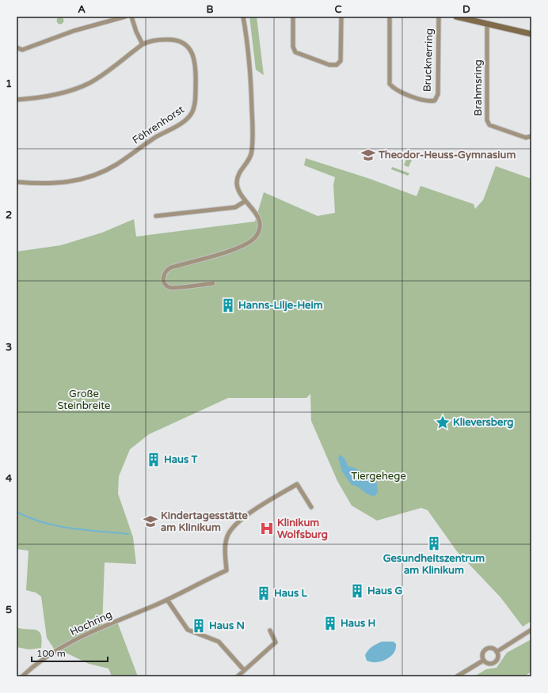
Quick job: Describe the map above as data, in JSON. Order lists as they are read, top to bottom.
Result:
{
  "streets": {
    "street": [
      "Brucknerring",
      "Brahmsring",
      "Föhrenhorst",
      "Hochring"
    ]
  },
  "parks": ["Große Steinbreite", "Tiergehege"],
  "places": {
    "school or university": ["Theodor-Heuss-Gymnasium", "Kindertagesstätte am Klinikum"],
    "building": [
      "Hanns-Lilje-Heim",
      "Haus T",
      "Gesundheitszentrum am Klinikum",
      "Haus G",
      "Haus L",
      "Haus H",
      "Haus N"
    ],
    "place": ["Klieversberg"],
    "hospital": ["Klinikum Wolfsburg"]
  },
  "scale_bar": "100 m",
  "grid": {
    "columns": [
      "A",
      "B",
      "C",
      "D"
    ],
    "rows": [
      "1",
      "2",
      "3",
      "4",
      "5"
    ]
  }
}
